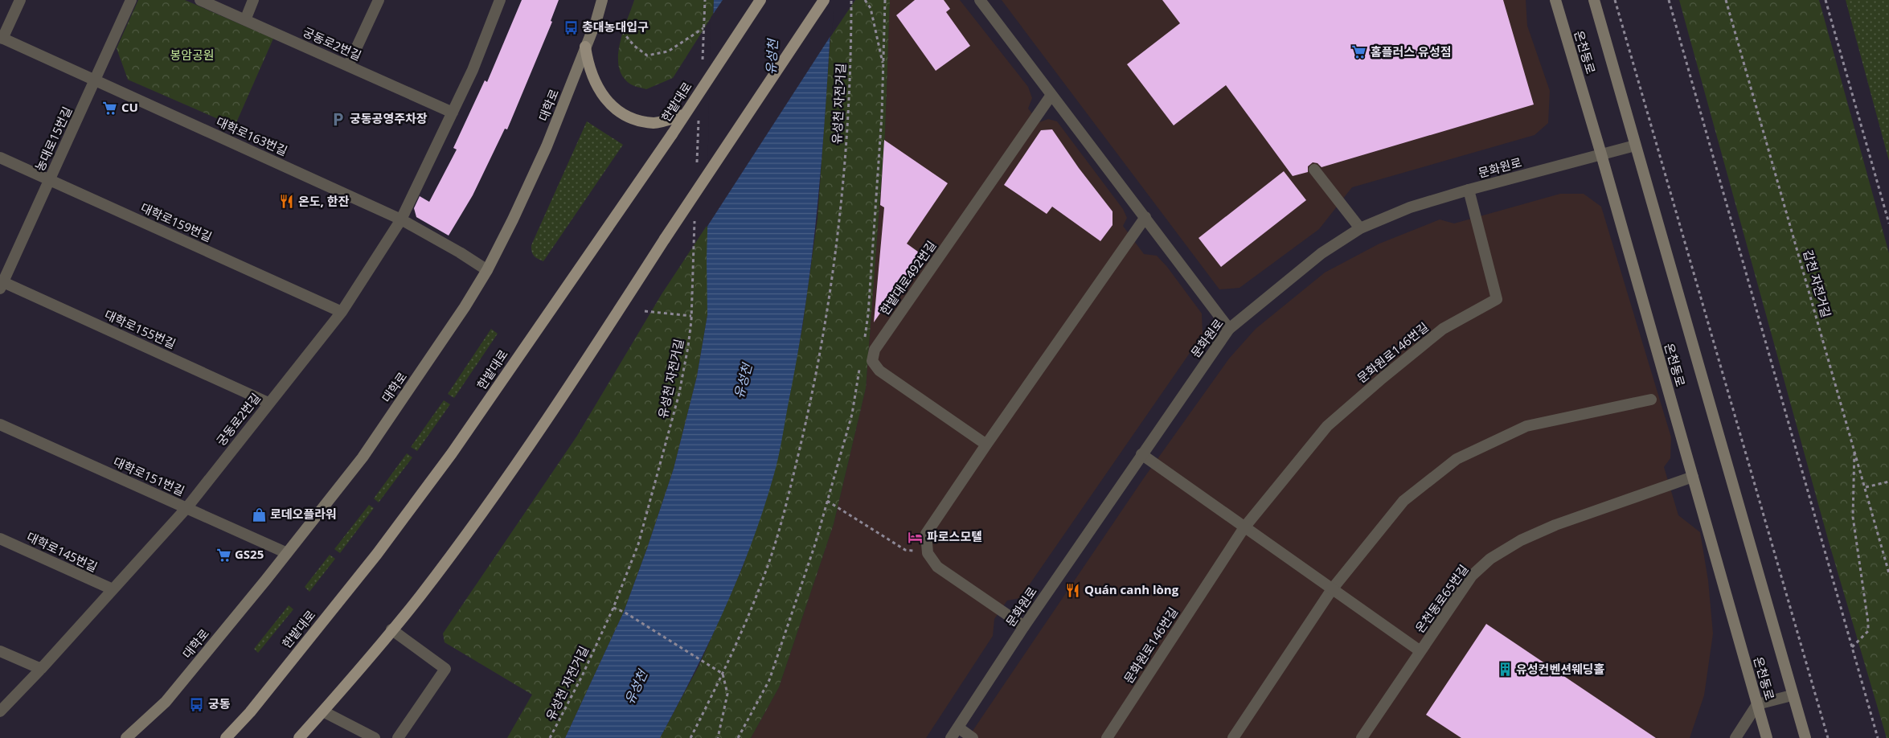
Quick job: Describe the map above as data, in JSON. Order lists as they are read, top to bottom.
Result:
{
  "streets": {
    "main road": ["온천동로", "한밭대로", "대학로"],
    "street": [
      "궁동로2번길",
      "대학로163번길",
      "농대로15번길",
      "문화원로",
      "대학로159번길",
      "한밭대로492번길",
      "대학로155번길",
      "문화원로146번길",
      "대학로151번길",
      "대학로145번길",
      "온천동로65번길"
    ],
    "path": ["유성천 자전거길", "갑천 자전거길"]
  },
  "crossings": [
    ["궁동로2번길", "대학로163번길"],
    ["궁동로2번길", "대학로159번길"],
    ["궁동로2번길", "대학로155번길"],
    ["궁동로2번길", "대학로151번길"],
    ["궁동로2번길", "대학로145번길"],
    ["온천동로", "문화원로"],
    ["온천동로", "온천동로65번길"],
    ["대학로", "대학로163번길"],
    ["대학로", "대학로151번길"],
    ["대학로163번길", "농대로15번길"],
    ["농대로15번길", "대학로159번길"],
    ["농대로15번길", "대학로155번길"],
    ["문화원로", "문화원로146번길"]
  ],
  "water": ["유성천"],
  "parks": ["봉암공원"],
  "places": {
    "bus stop": ["충대농대입구", "궁동"],
    "supermarket": ["홈플러스 유성점", "CU", "GS25"],
    "parking": ["궁동공영주차장"],
    "restaurant": ["온도, 한잔", "Quán canh lòng"],
    "shop": ["로데오플라워"],
    "hotel": ["파로스모텔"],
    "building": ["유성컨벤션웨딩홀"]
  }
}
